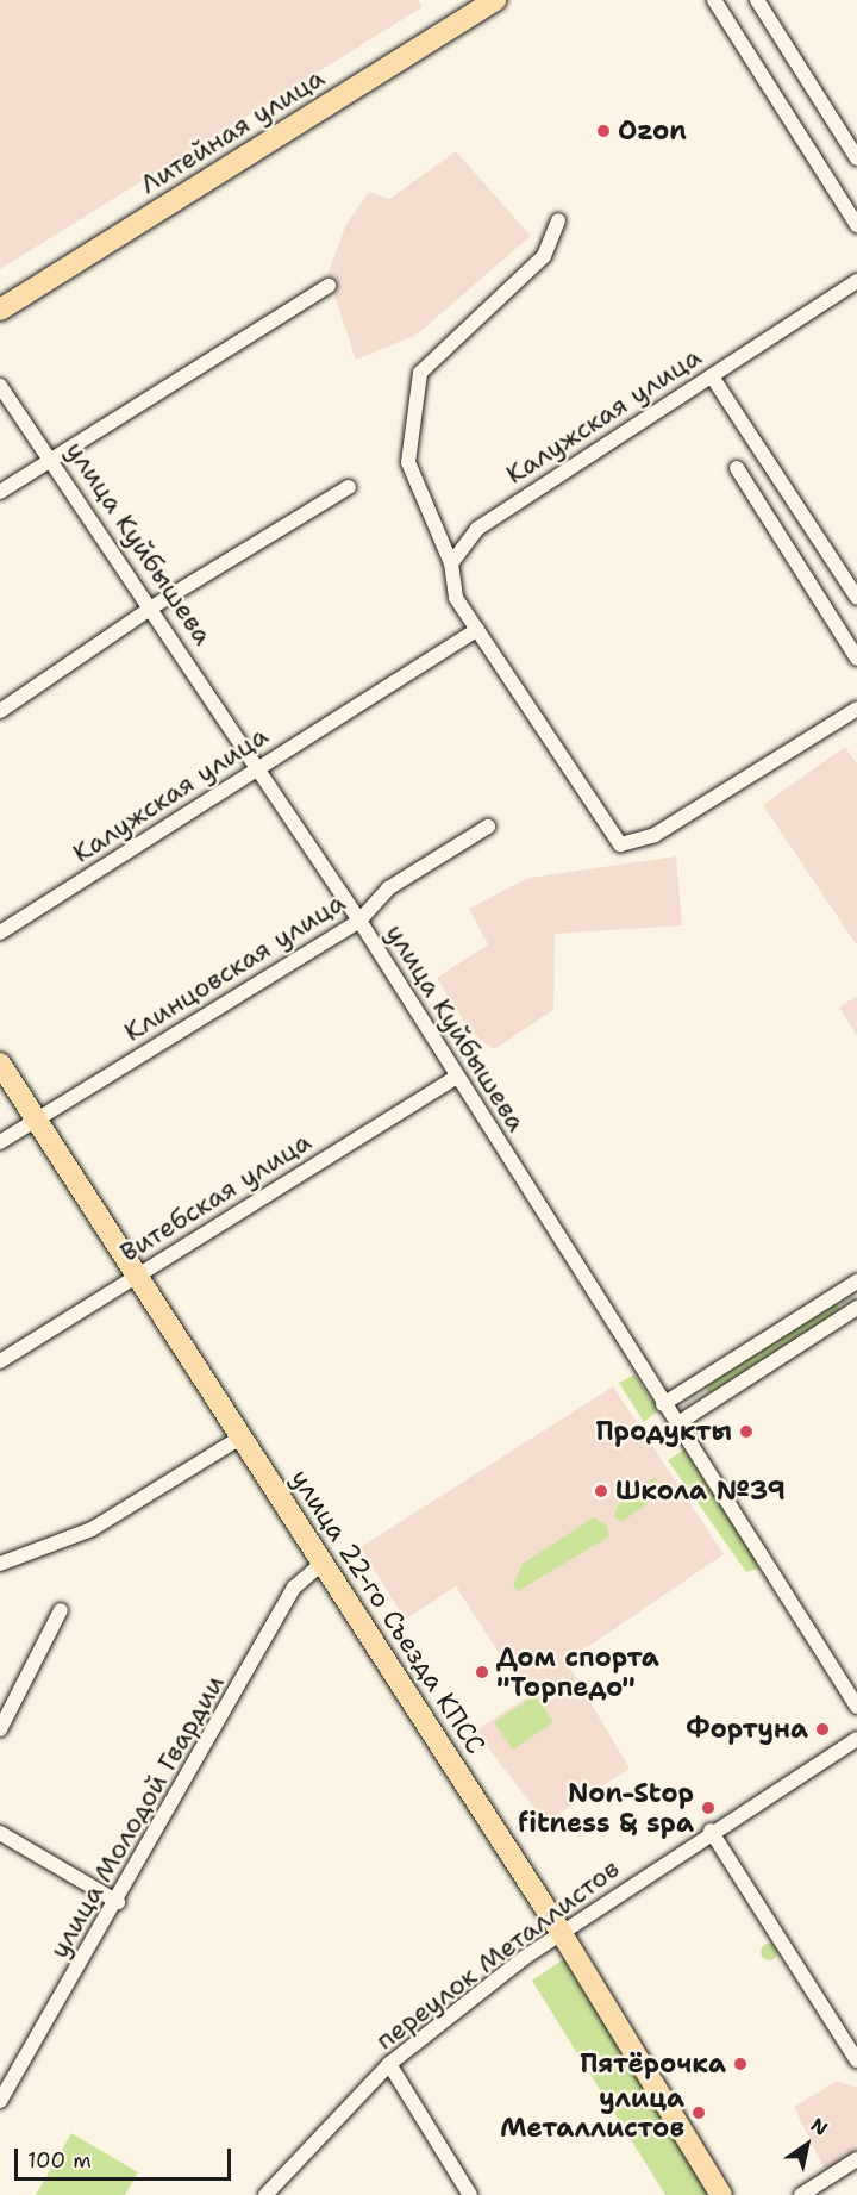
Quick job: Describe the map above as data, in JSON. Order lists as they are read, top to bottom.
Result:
{
  "streets": {
    "main road": ["Литейная улица", "улица 22-го Съезда КПСС"],
    "street": [
      "Калужская улица",
      "улица Куйбышева",
      "Клинцовская улица",
      "Витебская улица",
      "улица Молодой Гвардии",
      "переулок Металлистов"
    ]
  },
  "crossings": [
    ["Калужская улица", "улица Куйбышева"],
    ["улица Куйбышева", "Клинцовская улица"],
    ["улица Куйбышева", "Витебская улица"],
    ["Клинцовская улица", "улица 22-го Съезда КПСС"],
    ["Витебская улица", "улица 22-го Съезда КПСС"],
    ["улица 22-го Съезда КПСС", "улица Молодой Гвардии"],
    ["улица 22-го Съезда КПСС", "переулок Металлистов"]
  ],
  "places": [
    "Ozon",
    "Продукты",
    "Школа №39",
    "Дом спорта \"Торпедо\"",
    "Фортуна",
    "Non-Stop fitness & spa",
    "Пятёрочка",
    "улица Металлистов"
  ],
  "scale_bar": "100 m",
  "north": "top right"
}
